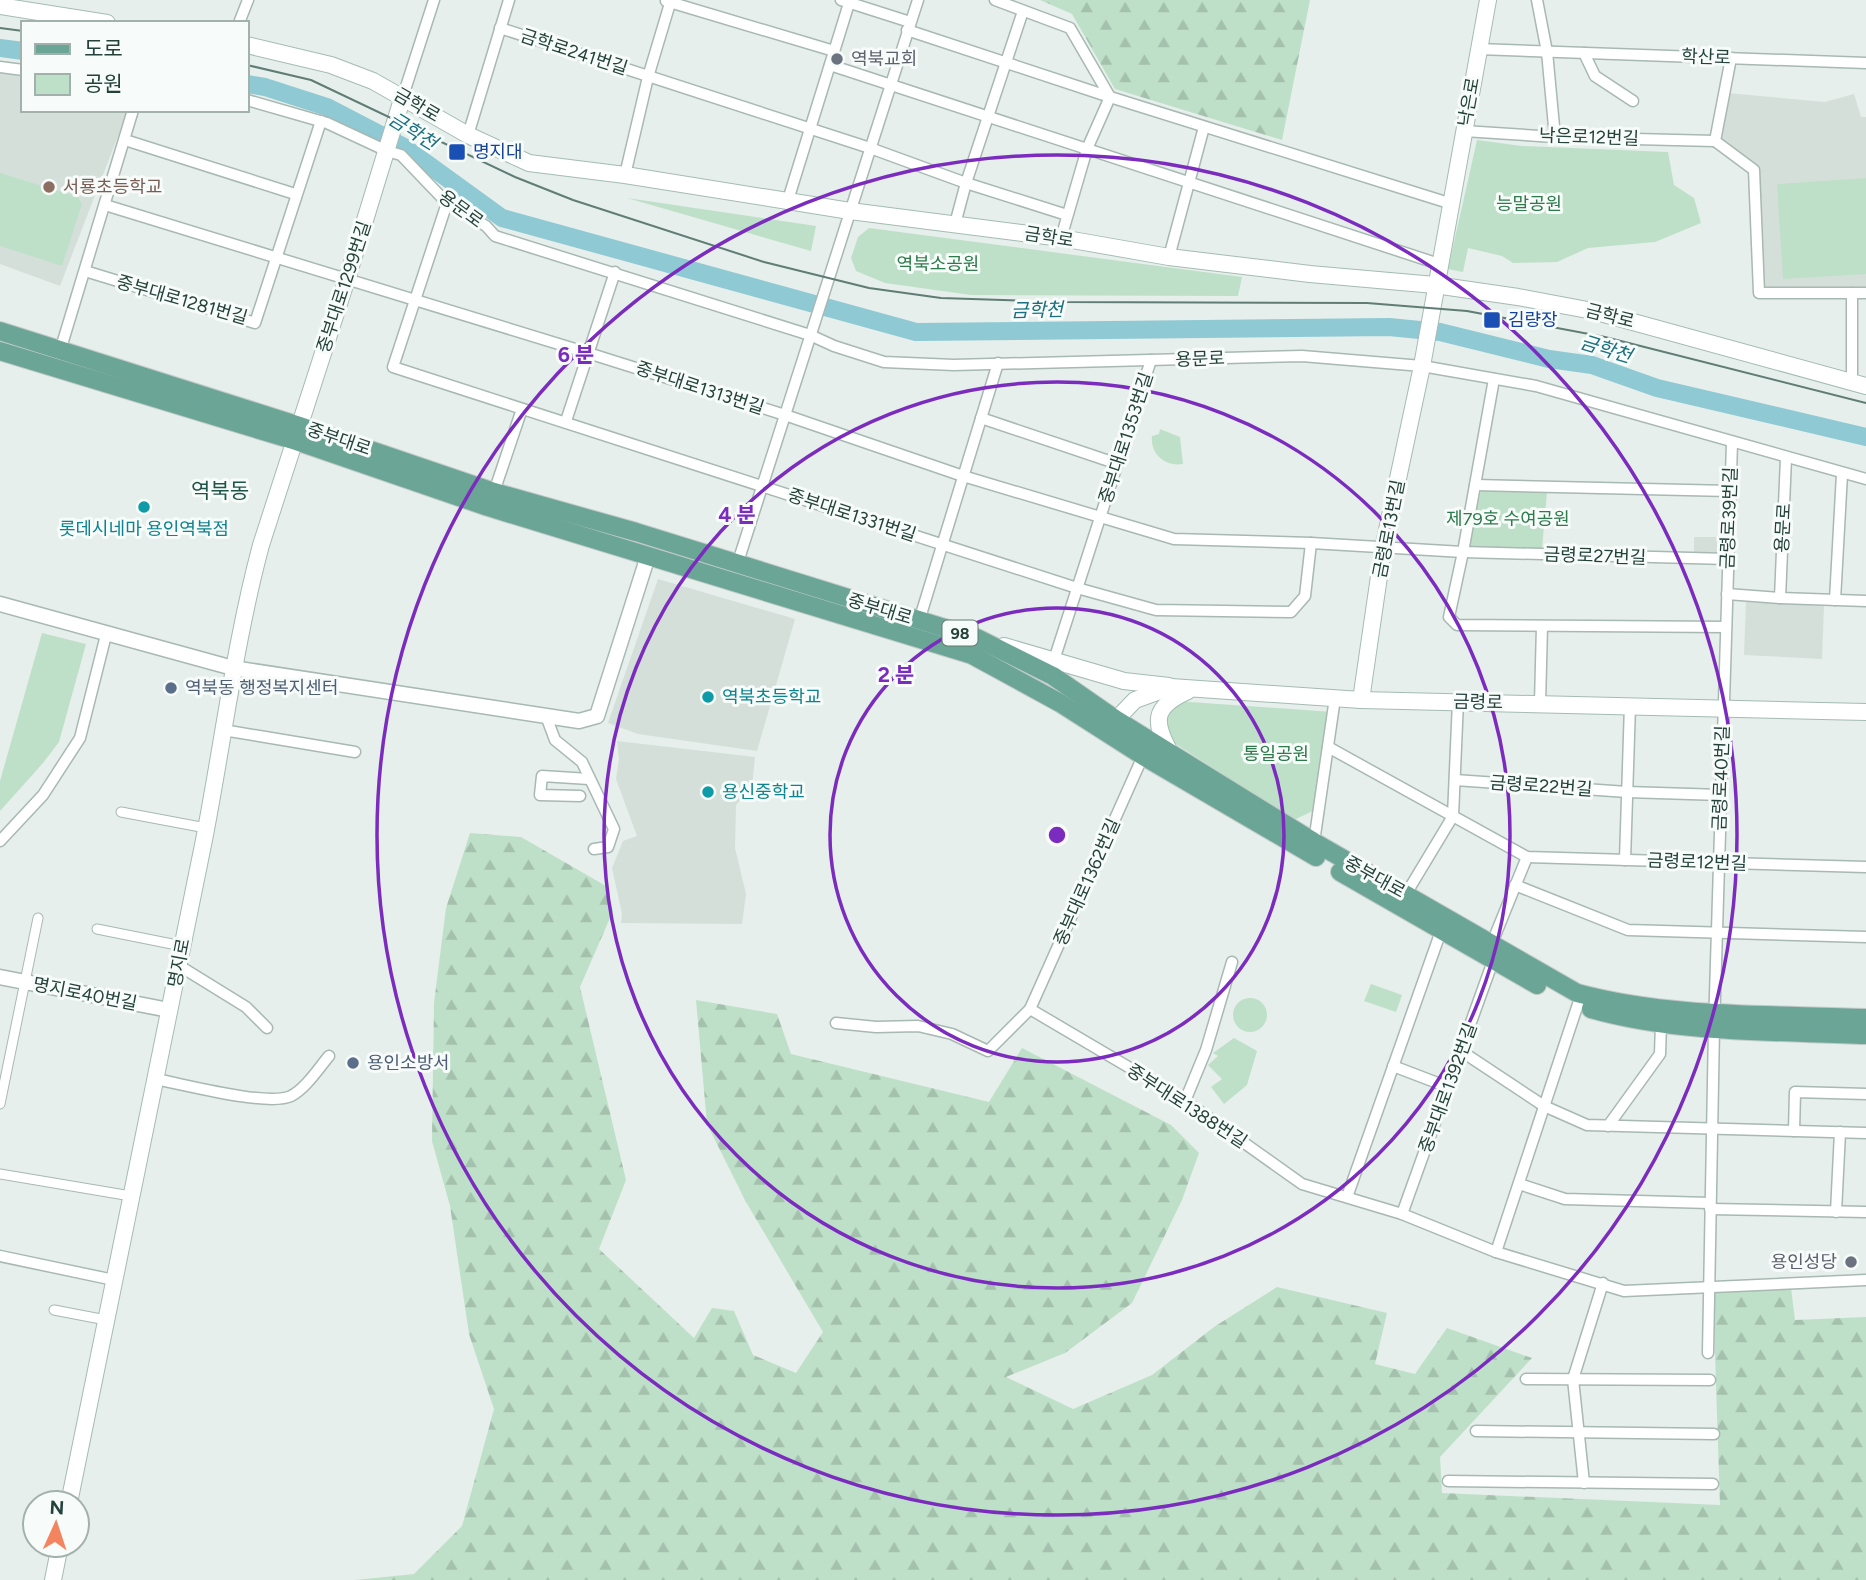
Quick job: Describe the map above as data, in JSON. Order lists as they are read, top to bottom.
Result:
{
  "streets": {
    "main road": [
      "낙은로",
      "금학로",
      "중부대로1299번길",
      "중부대로",
      "금령로13번길",
      "98",
      "금령로",
      "명지로"
    ],
    "street": [
      "금학로241번길",
      "학산로",
      "낙은로12번길",
      "용문로",
      "중부대로1281번길",
      "중부대로1313번길",
      "중부대로1353번길",
      "중부대로1331번길",
      "금령로39번길",
      "금령로27번길",
      "금령로40번길",
      "금령로22번길",
      "금령로12번길",
      "중부대로1362번길",
      "명지로40번길",
      "중부대로1392번길",
      "중부대로1388번길"
    ]
  },
  "crossings": [
    ["금학로241번길", "금학로"],
    ["학산로", "낙은로"],
    ["낙은로", "금학로"],
    ["낙은로", "낙은로12번길"],
    ["낙은로", "금령로13번길"],
    ["금학로", "중부대로1299번길"],
    ["금학로", "금령로13번길"],
    ["용문로", "중부대로1299번길"],
    ["용문로", "중부대로1353번길"],
    ["용문로", "금령로39번길"],
    ["용문로", "금령로13번길"],
    ["중부대로1299번길", "중부대로1313번길"],
    ["중부대로1299번길", "중부대로"],
    ["중부대로1299번길", "명지로"],
    ["중부대로1353번길", "중부대로1331번길"],
    ["중부대로1353번길", "금령로13번길"],
    ["중부대로1353번길", "금령로27번길"],
    ["중부대로", "금령로"],
    ["중부대로", "금령로40번길"],
    ["중부대로", "중부대로1362번길"],
    ["중부대로", "명지로"],
    ["중부대로", "중부대로1392번길"],
    ["금령로39번길", "금령로27번길"],
    ["금령로39번길", "금령로"],
    ["금령로39번길", "금령로40번길"],
    ["금령로13번길", "금령로27번길"],
    ["금령로13번길", "금령로"],
    ["금령로", "금령로40번길"],
    ["금령로40번길", "금령로22번길"],
    ["금령로40번길", "금령로12번길"],
    ["금령로40번길", "중부대로1388번길"],
    ["중부대로1362번길", "중부대로1388번길"],
    ["명지로", "명지로40번길"],
    ["중부대로1392번길", "중부대로1388번길"]
  ],
  "districts": ["역북동"],
  "water": ["금학천"],
  "parks": [
    "능말공원",
    "역북소공원",
    "제79호 수여공원",
    "통일공원"
  ],
  "places": {
    "other": [
      "역북교회",
      "서룡초등학교",
      "롯데시네마 용인역북점",
      "역북동 행정복지센터",
      "역북초등학교",
      "용신중학교",
      "용인소방서",
      "용인성당"
    ],
    "transit": ["명지대", "김량장"]
  },
  "legend": ["도로", "공원"],
  "north": "top",
  "rings": ["6 분", "4 분", "2 분"]
}
